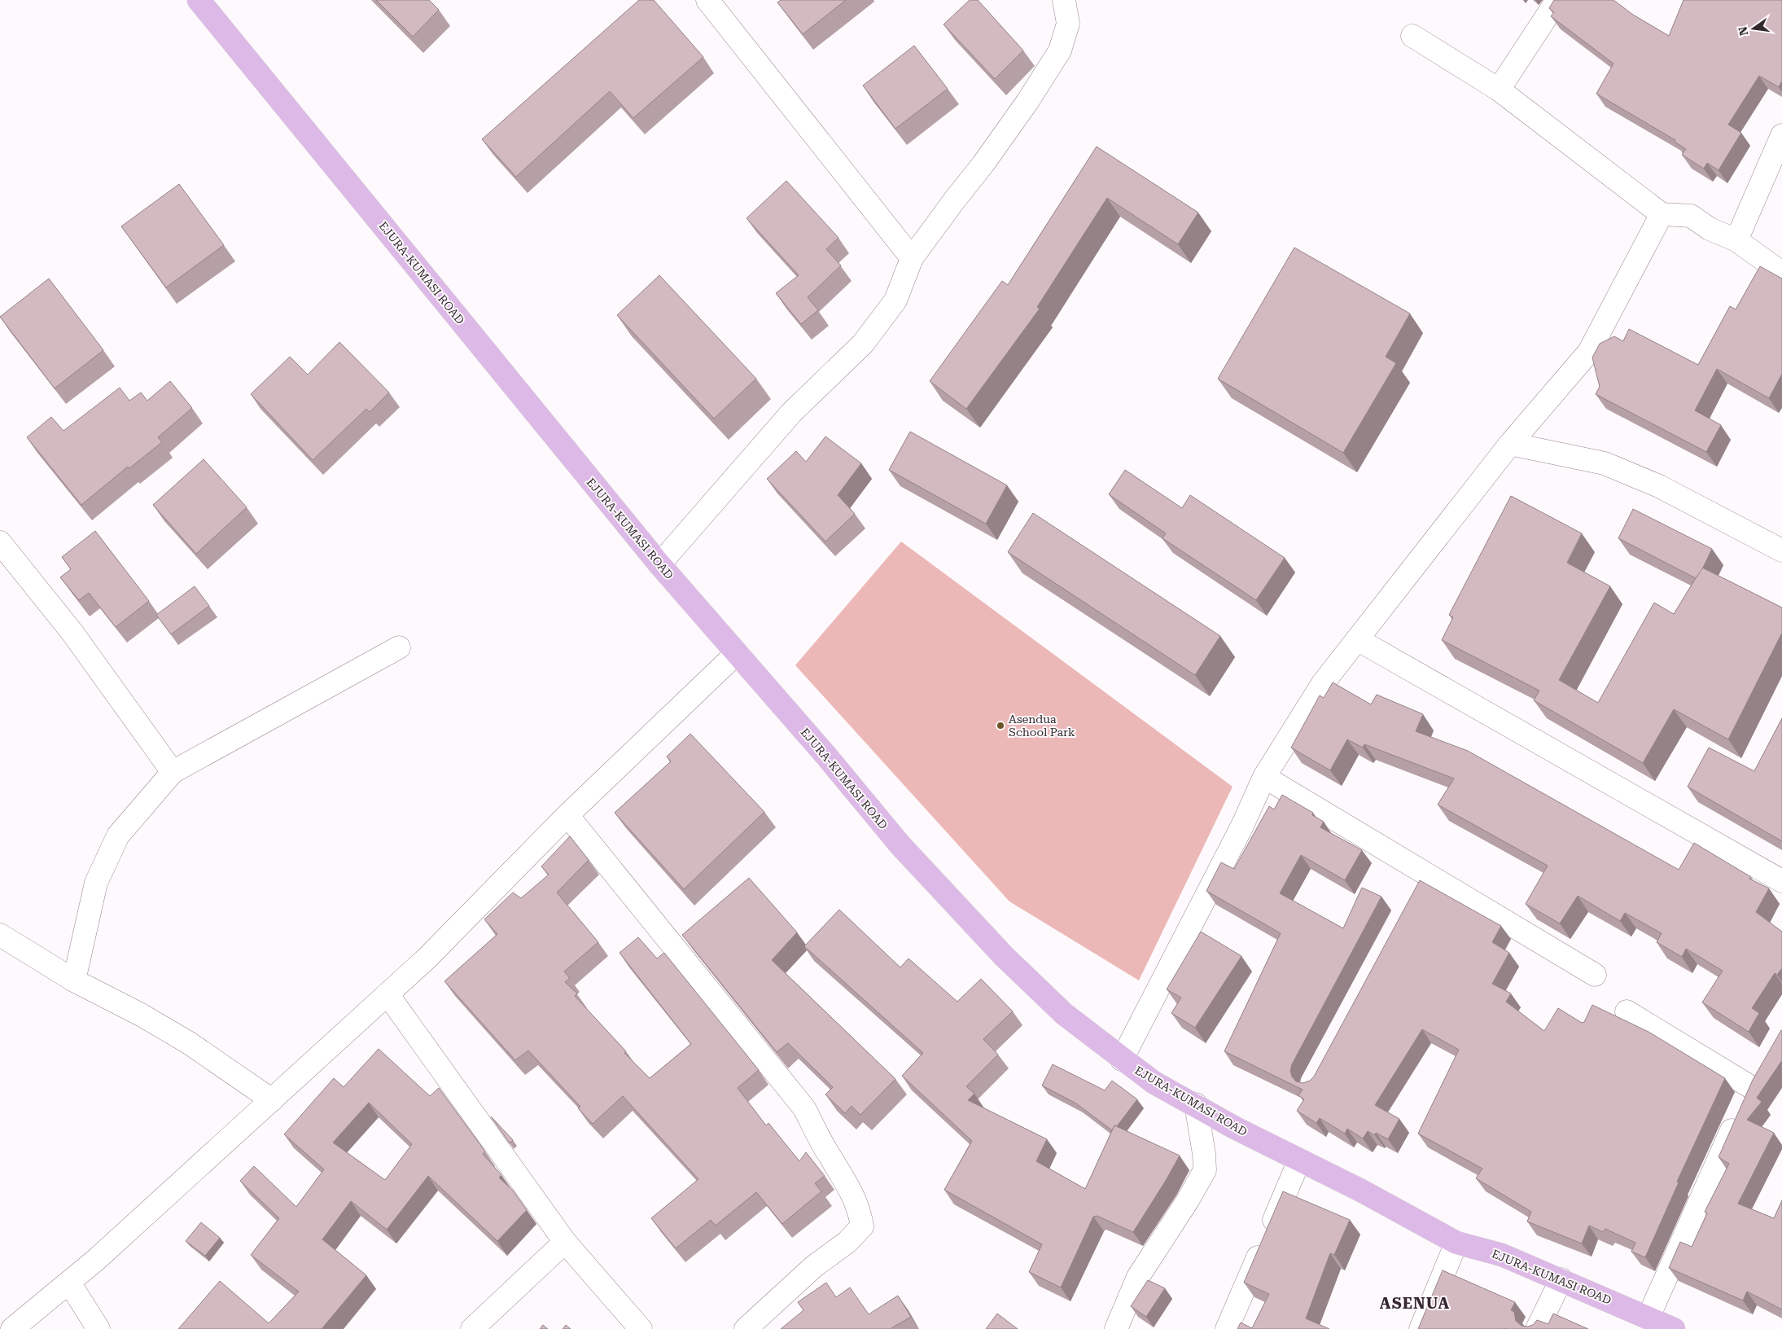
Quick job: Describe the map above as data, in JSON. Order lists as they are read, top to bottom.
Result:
{
  "streets": {
    "main road": ["EJURA-KUMASI ROAD"]
  },
  "districts": ["ASENUA"],
  "places": ["Asendua School Park"],
  "north": "left"
}
